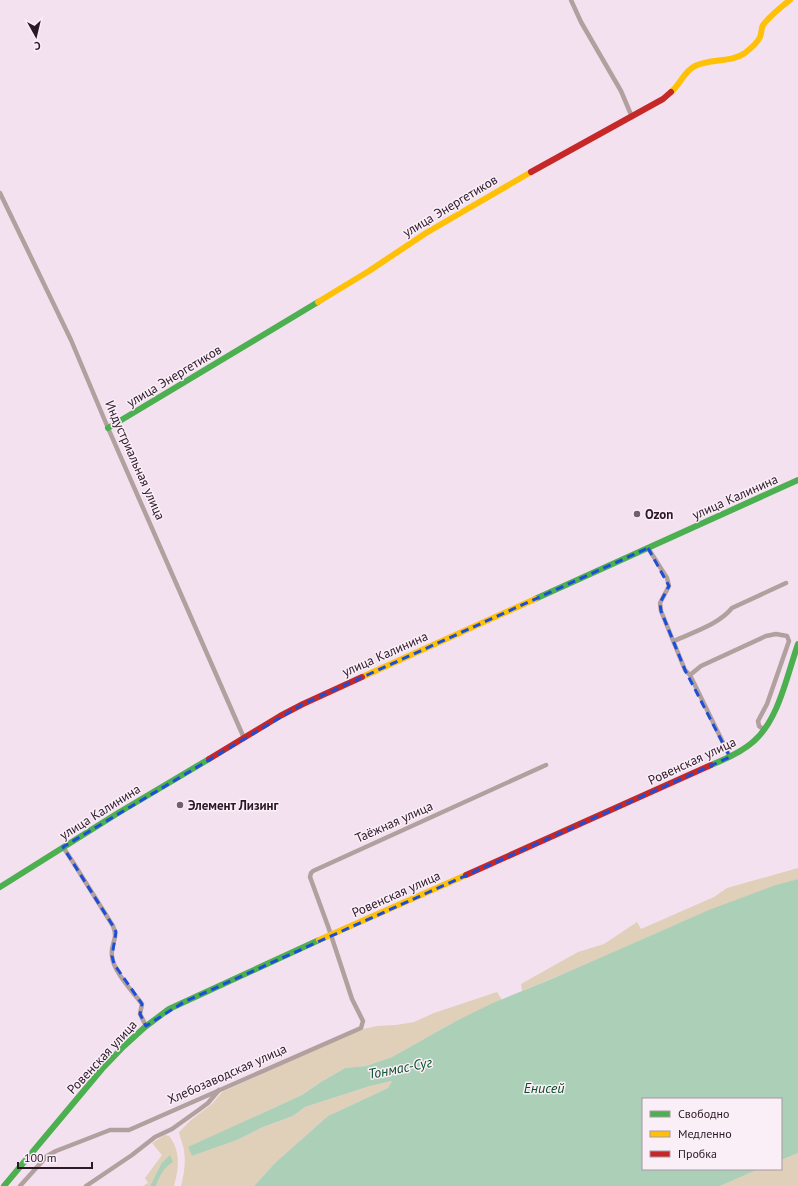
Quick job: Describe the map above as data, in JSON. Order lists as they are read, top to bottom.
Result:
{
  "streets": {
    "main road": ["улица Энергетиков", "улица Калинина", "Ровенская улица"],
    "street": ["Индустриальная улица", "Таёжная улица", "Хлебозаводская улица"]
  },
  "crossings": [
    ["улица Энергетиков", "Индустриальная улица"],
    ["Индустриальная улица", "улица Калинина"],
    ["Ровенская улица", "Таёжная улица"],
    ["Ровенская улица", "Хлебозаводская улица"],
    ["Таёжная улица", "Хлебозаводская улица"]
  ],
  "water": ["Тонмас-Суг", "Енисей"],
  "places": ["Ozon", "Элемент Лизинг"],
  "legend": ["Свободно", "Медленно", "Пробка"],
  "scale_bar": "100 m",
  "north": "bottom"
}
